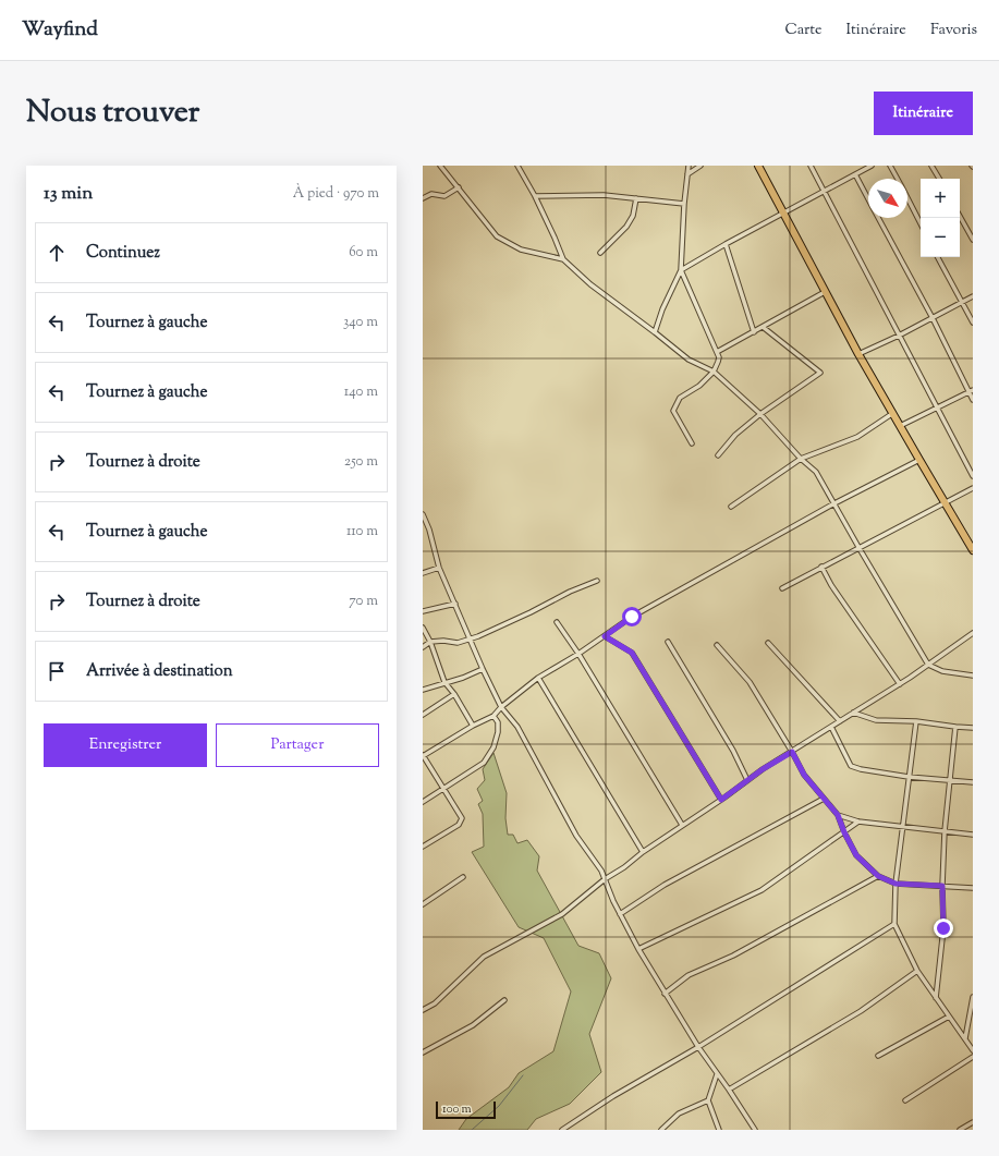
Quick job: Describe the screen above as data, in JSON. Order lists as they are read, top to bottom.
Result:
{
  "scale_bar": "100 m",
  "north": "bottom right",
  "page": {
    "header": "Wayfind",
    "nav": ["Carte", "Itinéraire", "Favoris"],
    "title": "Nous trouver",
    "buttons": [
      "Itinéraire",
      ["Enregistrer", "Partager"]
    ],
    "heading": ["13 min", "À pied · 970 m"],
    "map_buttons": ["+", "−"],
    "list": [
      ["Continuez", "60 m"],
      ["Tournez à gauche", "340 m"],
      ["Tournez à gauche", "140 m"],
      ["Tournez à droite", "250 m"],
      ["Tournez à gauche", "110 m"],
      ["Tournez à droite", "70 m"],
      "Arrivée à destination"
    ],
    "scale": "100 m"
  }
}
